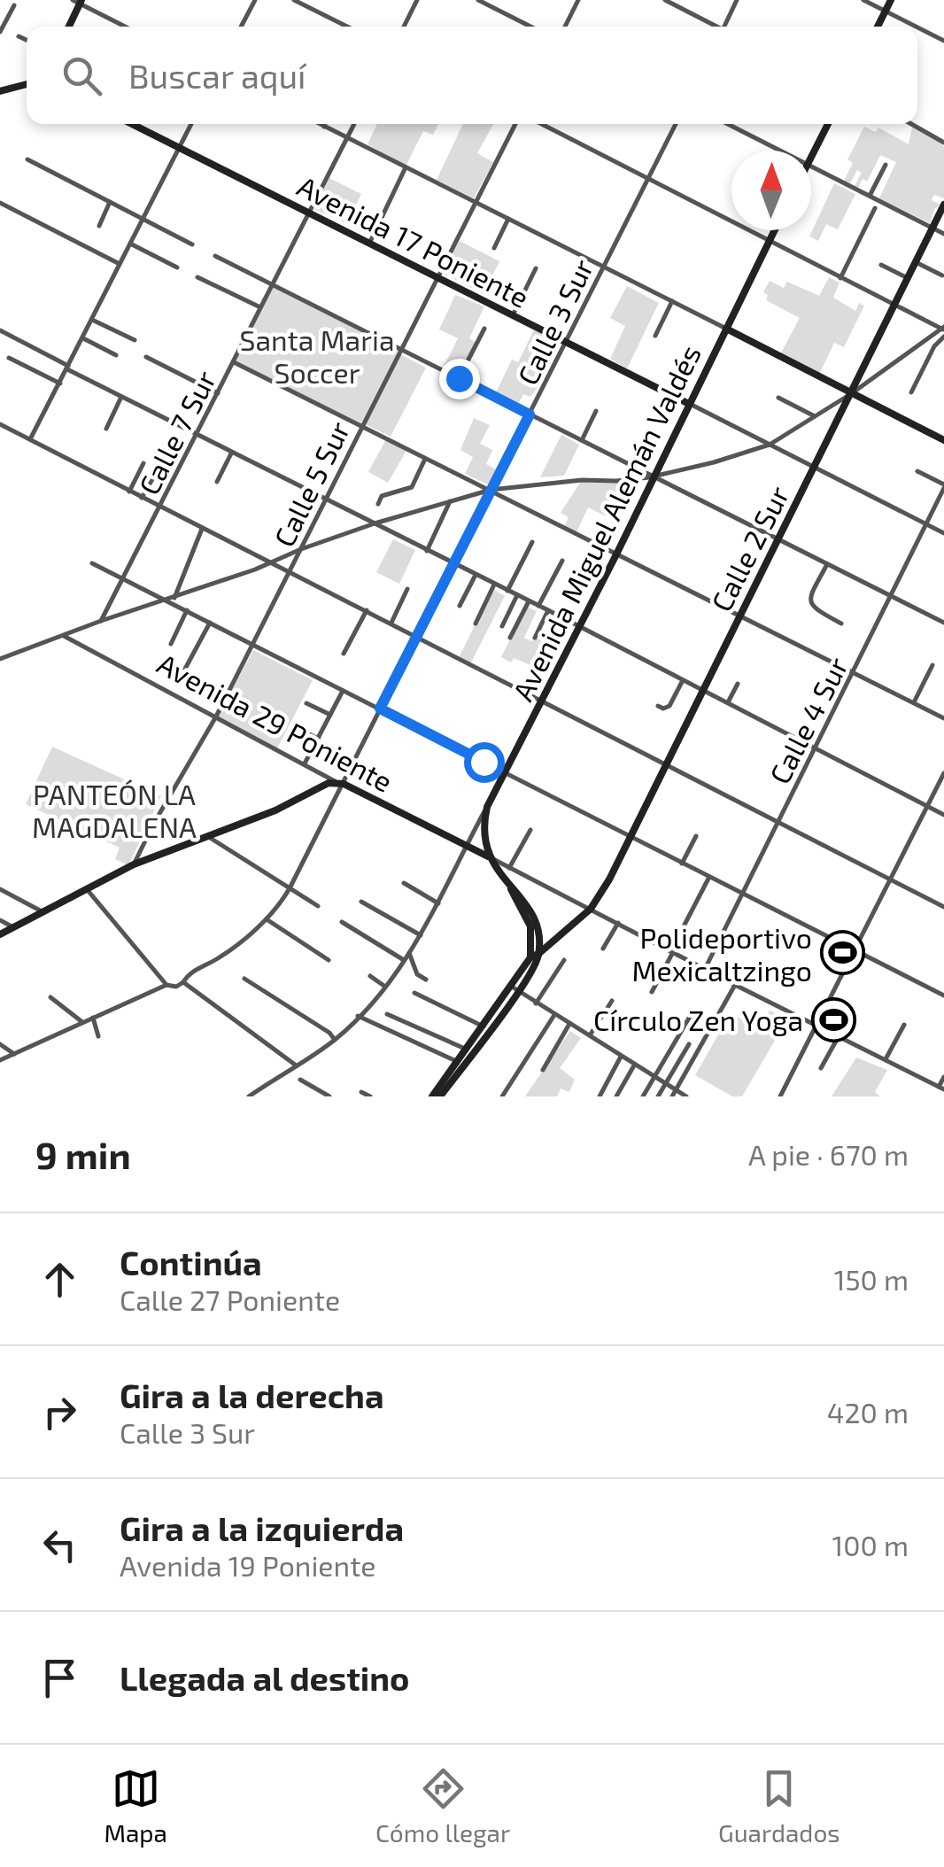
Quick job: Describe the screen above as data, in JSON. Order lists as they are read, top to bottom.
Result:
{
  "streets": {
    "main road": [
      "Avenida 17 Poniente",
      "Avenida Miguel Alemán Valdés",
      "Calle 2 Sur",
      "Avenida 29 Poniente"
    ],
    "street": [
      "Calle 3 Sur",
      "Calle 7 Sur",
      "Calle 5 Sur",
      "Calle 4 Sur"
    ]
  },
  "crossings": [
    ["Avenida 17 Poniente", "Calle 3 Sur"],
    ["Avenida 17 Poniente", "Calle 7 Sur"],
    ["Avenida 17 Poniente", "Calle 5 Sur"],
    ["Avenida 17 Poniente", "Avenida Miguel Alemán Valdés"],
    ["Calle 3 Sur", "Avenida 29 Poniente"],
    ["Calle 5 Sur", "Avenida 29 Poniente"],
    ["Avenida Miguel Alemán Valdés", "Avenida 29 Poniente"]
  ],
  "parks": ["Santa Maria Soccer", "PANTEÓN LA MAGDALENA"],
  "places": {
    "sports": ["Polideportivo Mexicaltzingo", "Círculo Zen Yoga"]
  },
  "north": "top",
  "page": {
    "search": "Buscar aquí",
    "heading": ["9 min", "A pie · 670 m"],
    "list": [
      ["Continúa", "Calle 27 Poniente", "150 m"],
      ["Gira a la derecha", "Calle 3 Sur", "420 m"],
      ["Gira a la izquierda", "Avenida 19 Poniente", "100 m"],
      "Llegada al destino"
    ],
    "nav": ["Mapa", "Cómo llegar", "Guardados"]
  }
}
